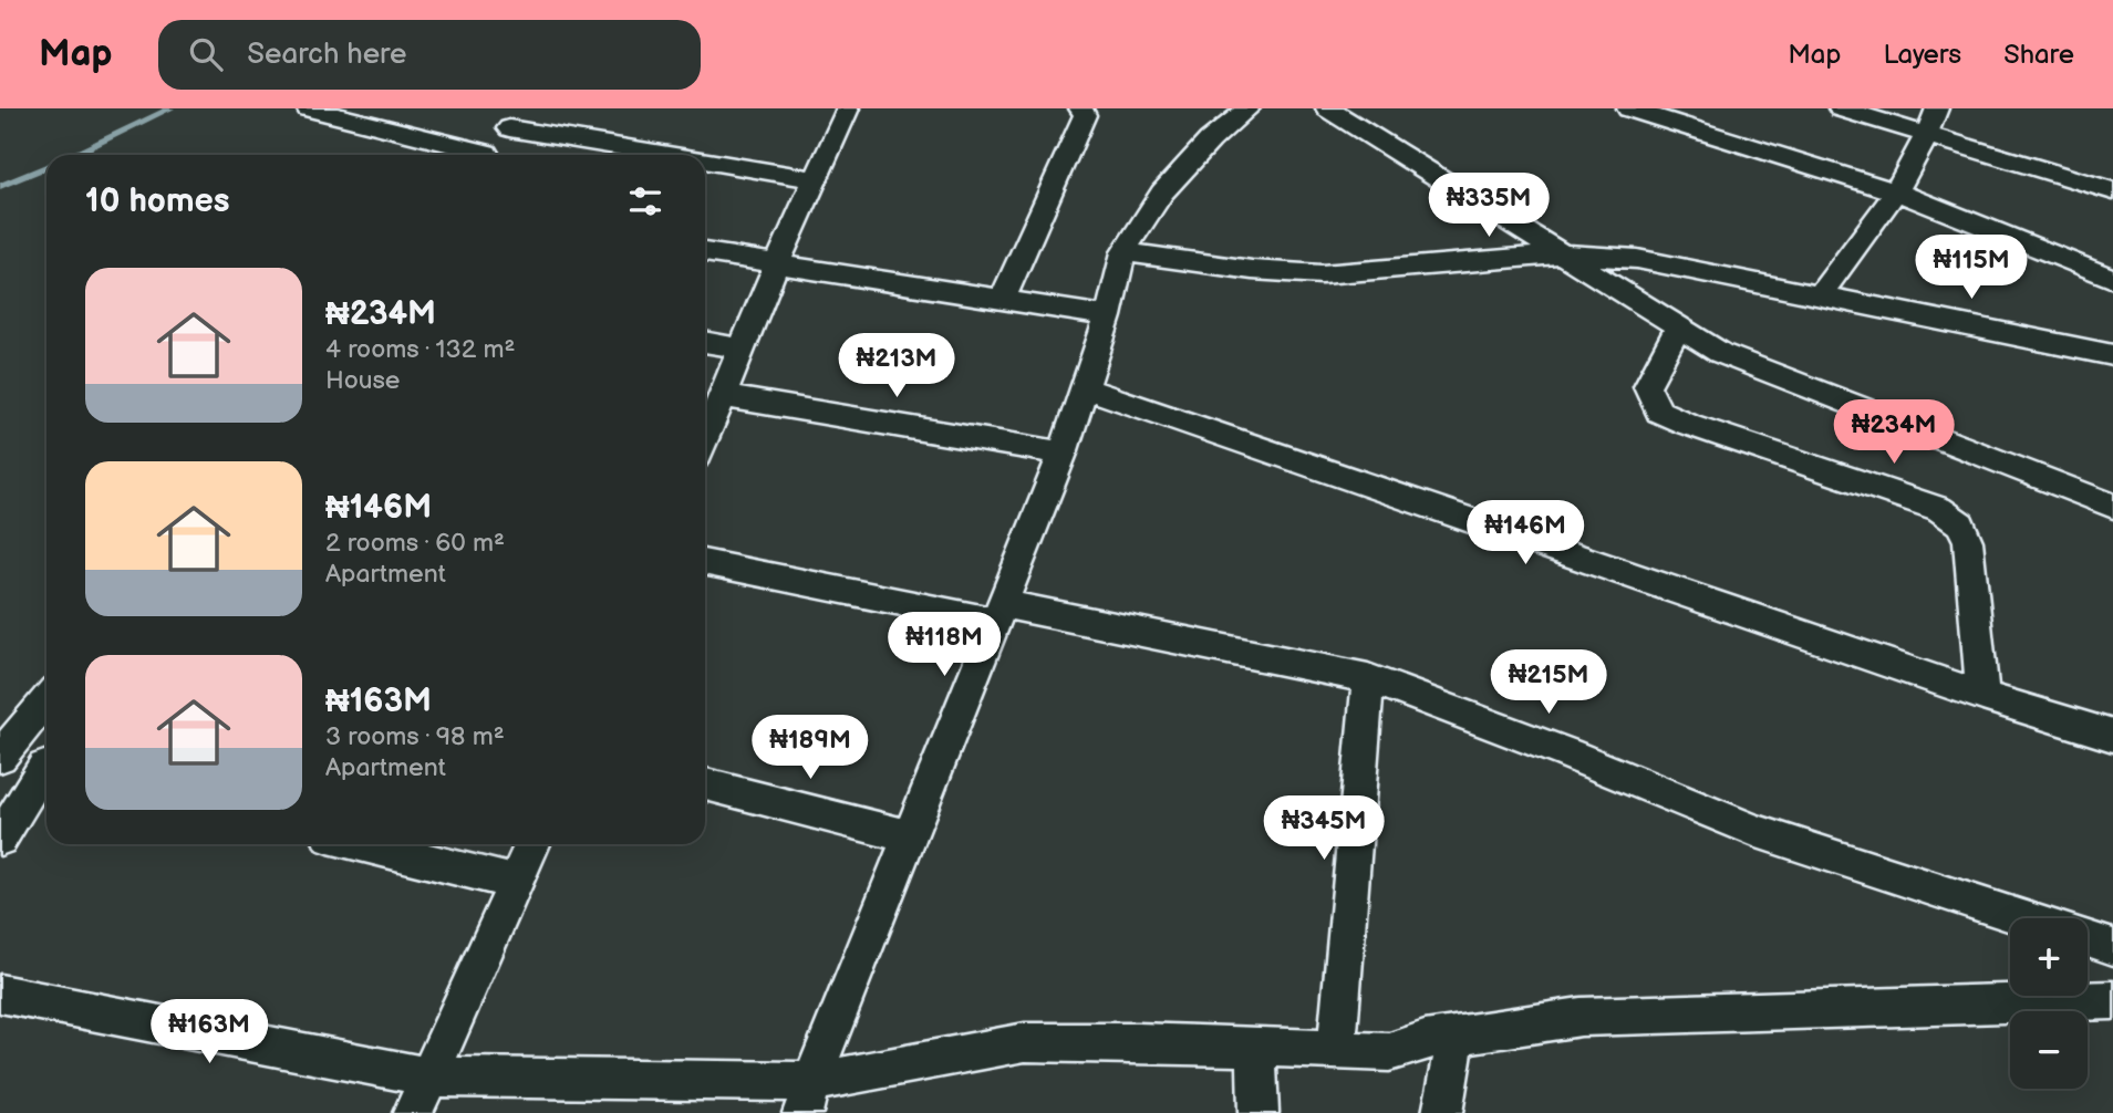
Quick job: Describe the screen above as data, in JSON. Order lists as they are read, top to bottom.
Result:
{
  "page": {
    "header": "Map",
    "search": "Search here",
    "nav": ["Map", "Layers", "Share"],
    "heading": "10 homes",
    "price": [
      "₦335M",
      "₦115M",
      "₦213M",
      "₦234M",
      "₦146M",
      "₦118M",
      "₦215M",
      "₦189M",
      "₦345M",
      "₦163M"
    ],
    "list": [
      {
        "name": "₦234M",
        "note": "4 rooms · 132 m² · House"
      },
      {
        "name": "₦146M",
        "note": "2 rooms · 60 m² · Apartment"
      },
      {
        "name": "₦163M",
        "note": "3 rooms · 98 m² · Apartment"
      }
    ],
    "map_buttons": ["+", "−"]
  }
}
